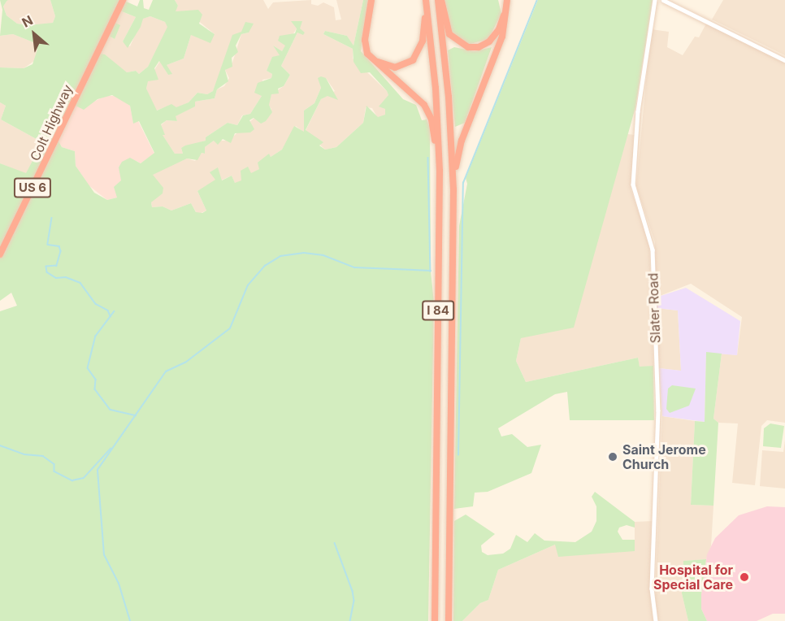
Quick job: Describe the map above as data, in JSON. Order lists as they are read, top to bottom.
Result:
{
  "streets": {
    "highway": ["Colt Highway", "US 6", "I 84"],
    "main road": ["Slater Road"]
  },
  "places": ["Saint Jerome Church", "Hospital for Special Care"],
  "north": "top left"
}
